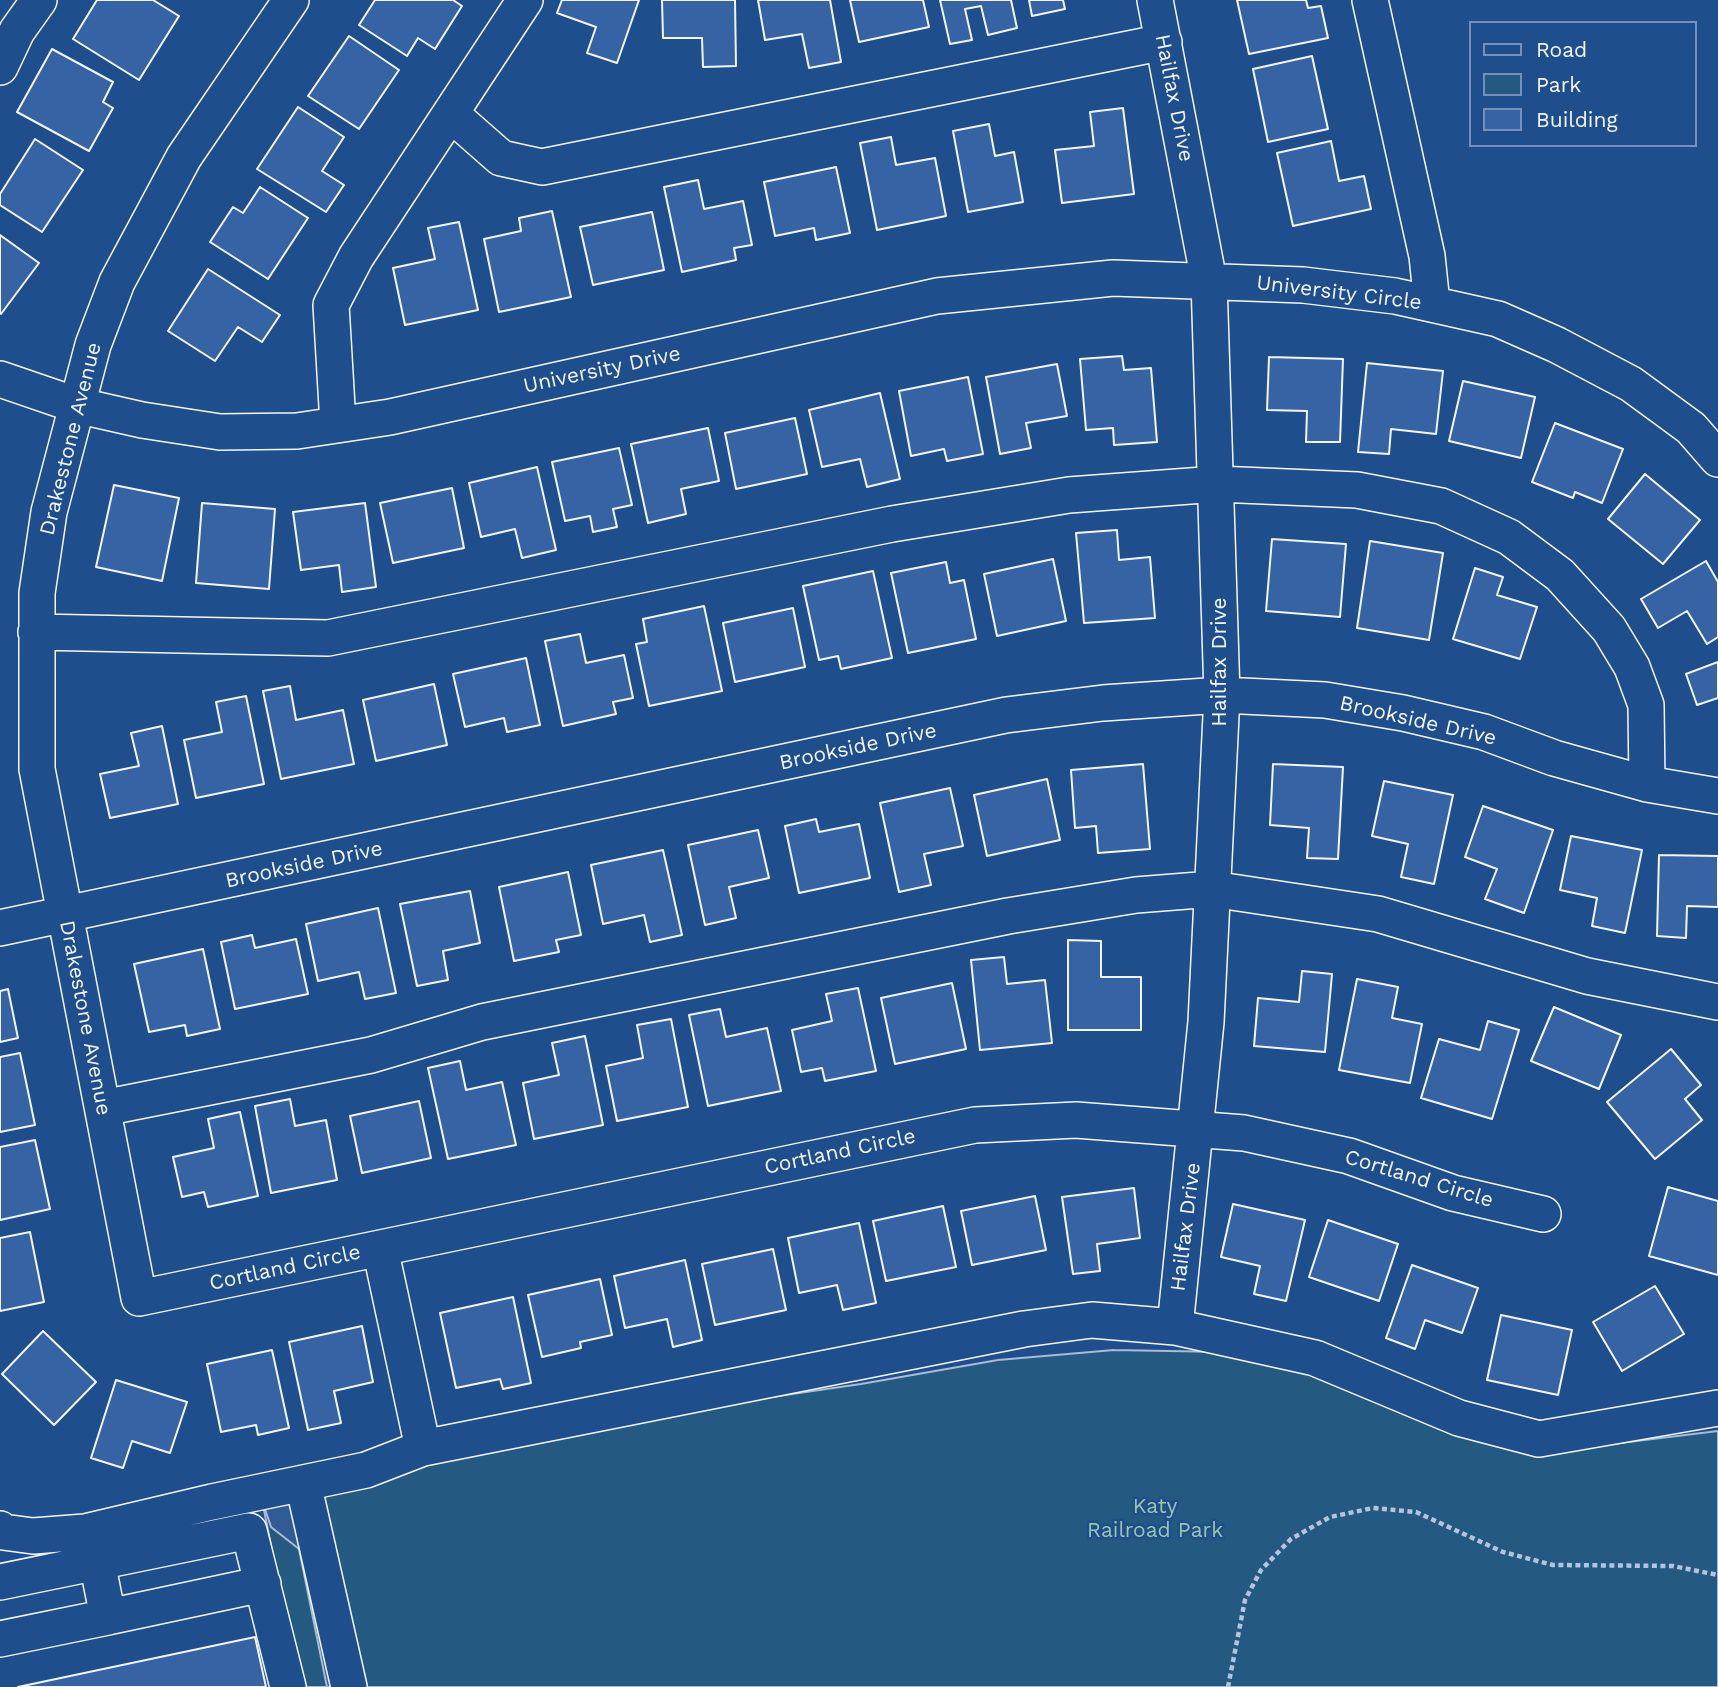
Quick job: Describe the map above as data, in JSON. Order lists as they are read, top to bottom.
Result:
{
  "streets": {
    "street": [
      "Hailfax Drive",
      "University Circle",
      "University Drive",
      "Drakestone Avenue",
      "Brookside Drive",
      "Cortland Circle"
    ]
  },
  "crossings": [
    ["Hailfax Drive", "University Circle"],
    ["Hailfax Drive", "University Drive"],
    ["Hailfax Drive", "Brookside Drive"],
    ["Hailfax Drive", "Cortland Circle"],
    ["University Circle", "University Drive"],
    ["University Drive", "Drakestone Avenue"],
    ["Drakestone Avenue", "Brookside Drive"],
    ["Drakestone Avenue", "Cortland Circle"]
  ],
  "parks": ["Katy Railroad Park"],
  "legend": ["Road", "Park", "Building"]
}
